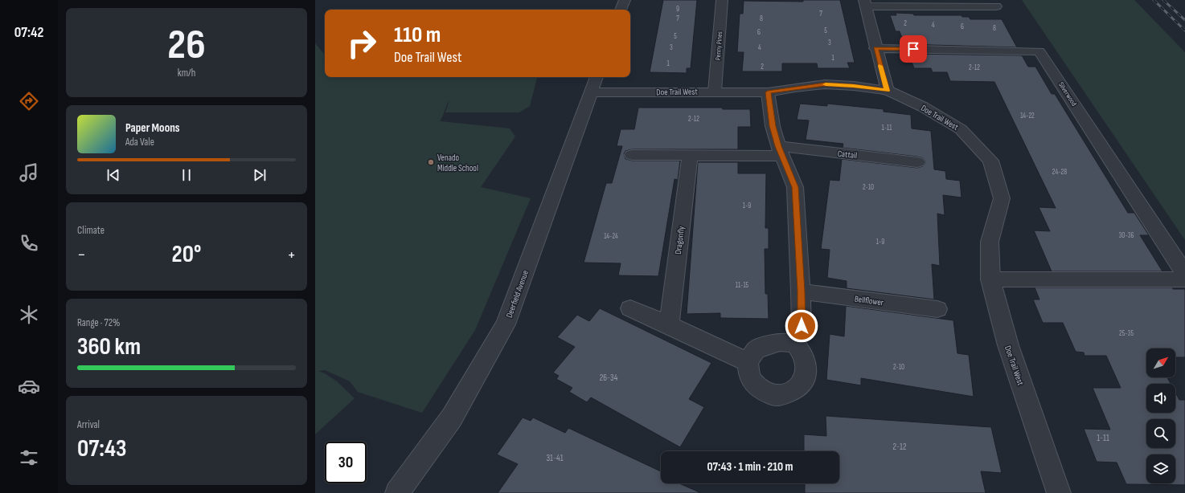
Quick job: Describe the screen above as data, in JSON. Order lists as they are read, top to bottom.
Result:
{
  "streets": {
    "street": [
      "Penny Pines",
      "Doe Trail West",
      "Silverwood",
      "Cattail",
      "Dragonfly",
      "Deerfield Avenue",
      "Bellflower"
    ]
  },
  "crossings": [
    ["Penny Pines", "Doe Trail West"],
    ["Doe Trail West", "Deerfield Avenue"]
  ],
  "places": ["Venado Middle School"],
  "house_numbers": [
    "9",
    "7",
    "7",
    "8",
    "2",
    "4",
    "6",
    "8",
    "5",
    "6",
    "5",
    "3",
    "3",
    "4",
    "1",
    "1",
    "2",
    "2-12",
    "14-22",
    "2-12",
    "1-11",
    "24-28",
    "2-10",
    "1-9",
    "30-36",
    "14-24",
    "1-9",
    "11-15",
    "25-35",
    "2-10",
    "26-34",
    "1-11",
    "2-12",
    "31-41"
  ],
  "north": "top right",
  "page": {
    "tabs": "07:42",
    "tile": [
      ["26", "km/h"],
      "Climate",
      ["Range · 72%", "360 km"],
      ["Arrival", "07:43"]
    ],
    "turn": ["110 m", "Doe Trail West"],
    "song": ["Paper Moons", "Ada Vale"],
    "heat": ["−", "20°", "+"],
    "limit": "30",
    "trip": "07:43 · 1 min · 210 m"
  }
}
